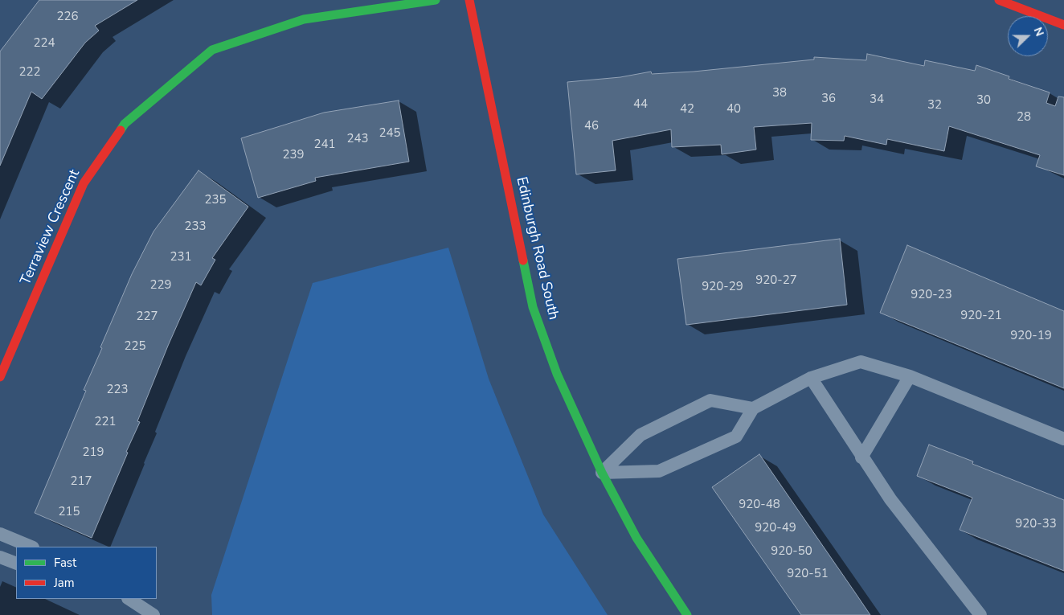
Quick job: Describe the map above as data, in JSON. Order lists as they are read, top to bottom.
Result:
{
  "streets": {
    "street": ["Terraview Crescent", "Edinburgh Road South"]
  },
  "house_numbers": [
    "226",
    "224",
    "222",
    "38",
    "36",
    "34",
    "30",
    "44",
    "32",
    "42",
    "40",
    "28",
    "46",
    "245",
    "243",
    "241",
    "239",
    "235",
    "233",
    "231",
    "920-27",
    "229",
    "920-29",
    "920-23",
    "920-21",
    "227",
    "920-19",
    "225",
    "223",
    "221",
    "219",
    "217",
    "920-48",
    "215",
    "920-33",
    "920-49",
    "920-50",
    "920-51"
  ],
  "legend": ["Fast", "Jam"],
  "north": "right"
}
